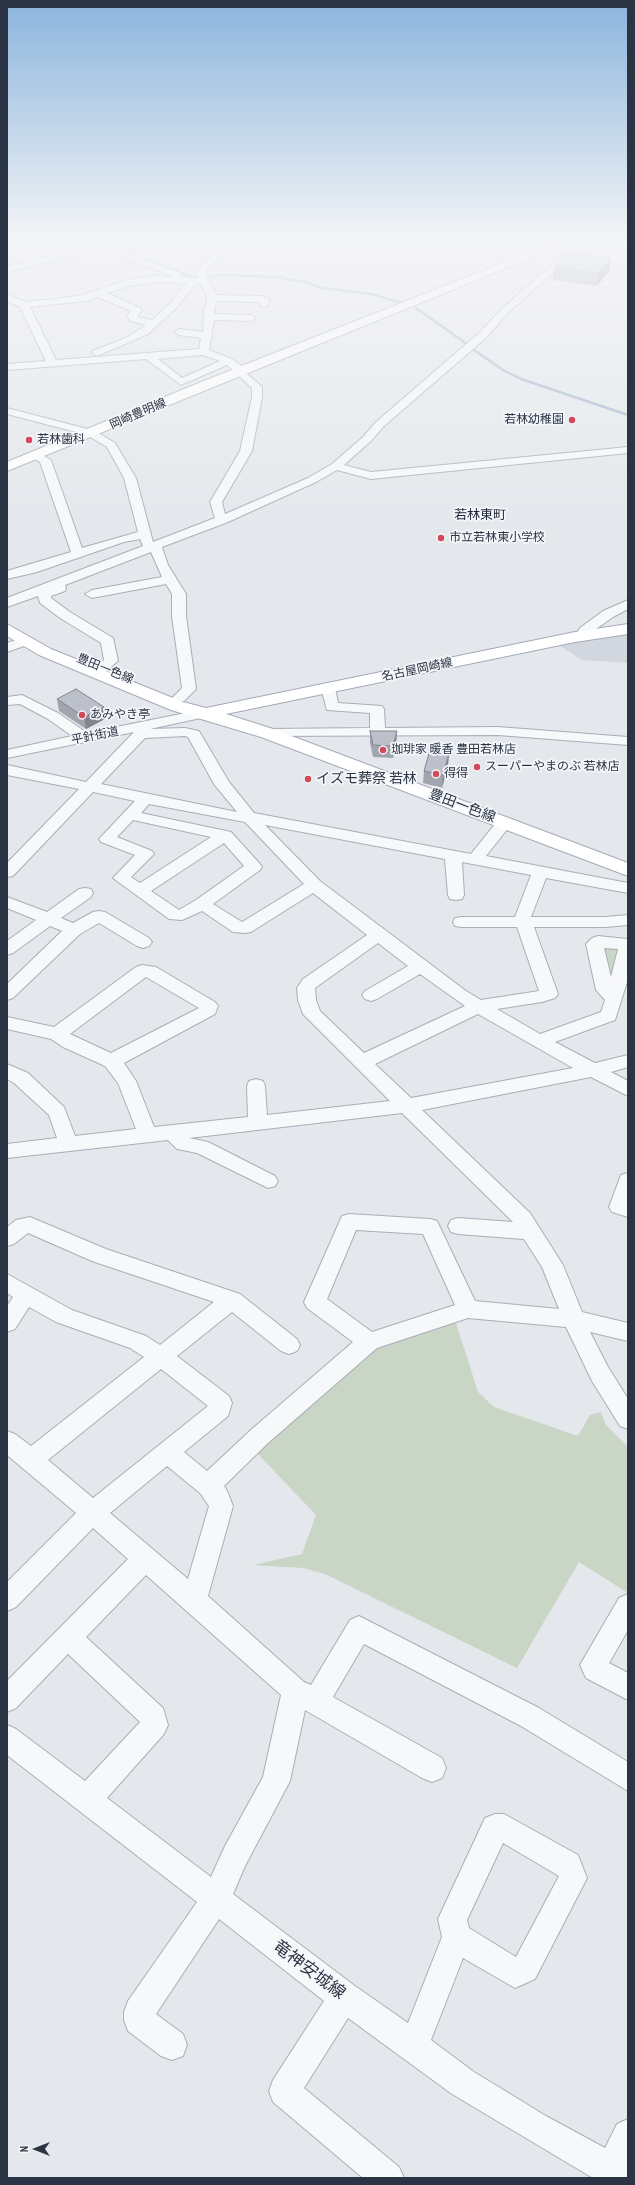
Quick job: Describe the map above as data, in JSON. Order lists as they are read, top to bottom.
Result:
{
  "streets": {
    "main road": ["岡崎豊明線", "豊田一色線", "名古屋岡崎線"],
    "street": ["平針街道", "竜神安城線"]
  },
  "crossings": [
    ["豊田一色線", "名古屋岡崎線"],
    ["豊田一色線", "平針街道"],
    ["名古屋岡崎線", "平針街道"]
  ],
  "districts": ["若林東町"],
  "places": [
    "若林幼稚園",
    "若林歯科",
    "市立若林東小学校",
    "あみやき亭",
    "珈琲家 暖香 豊田若林店",
    "スーパーやまのぶ 若林店",
    "得得",
    "イズモ葬祭 若林"
  ],
  "north": "left"
}
